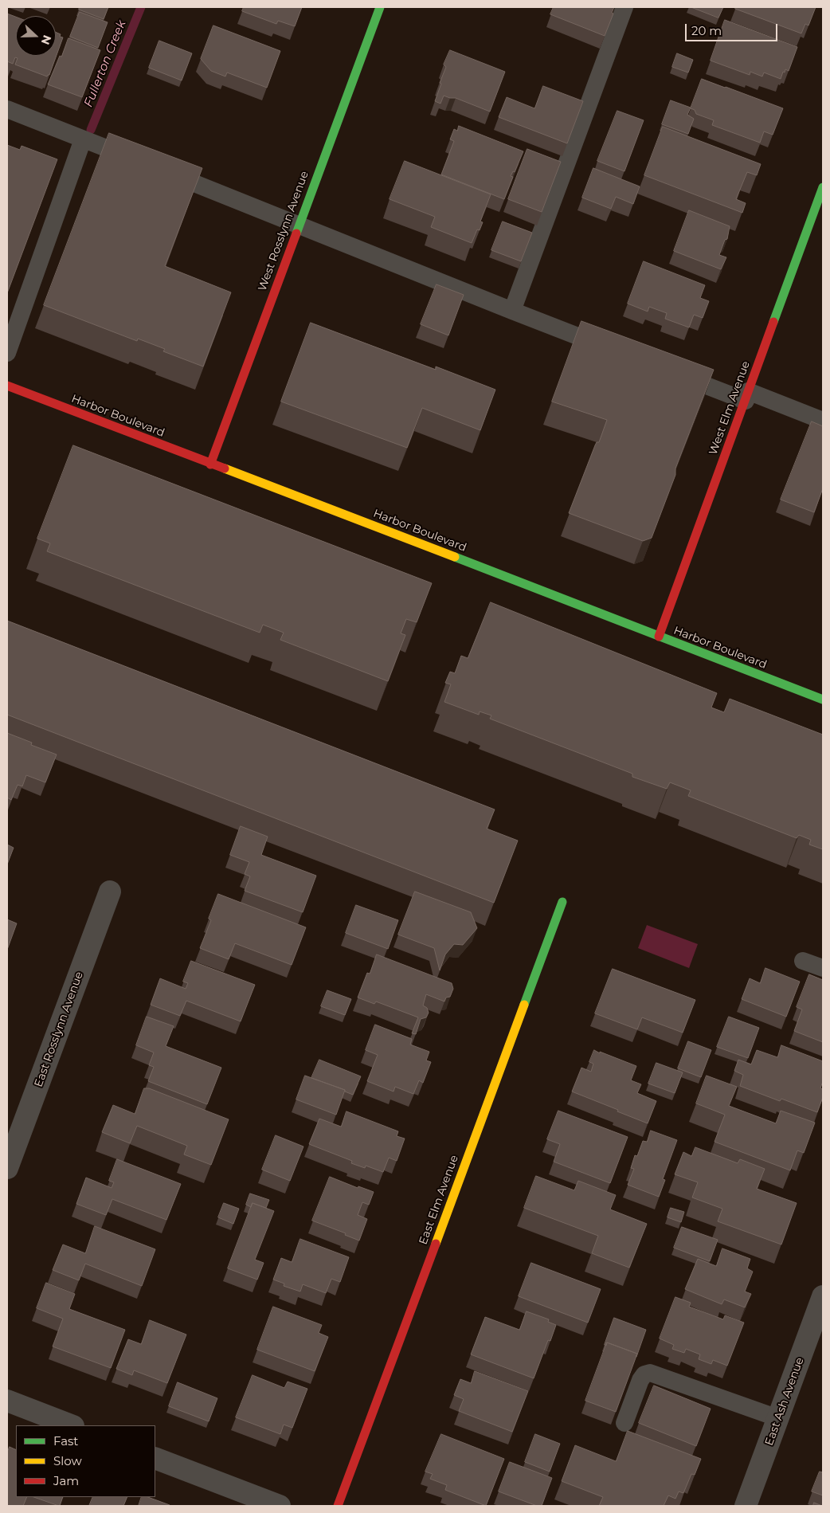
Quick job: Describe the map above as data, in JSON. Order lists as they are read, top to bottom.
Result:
{
  "streets": {
    "street": [
      "West Rosslynn Avenue",
      "West Elm Avenue",
      "Harbor Boulevard",
      "East Rosslynn Avenue",
      "East Elm Avenue",
      "East Ash Avenue"
    ]
  },
  "crossings": [
    ["West Rosslynn Avenue", "Harbor Boulevard"],
    ["West Elm Avenue", "Harbor Boulevard"]
  ],
  "water": ["Fullerton Creek"],
  "legend": ["Fast", "Slow", "Jam"],
  "scale_bar": "20 m",
  "north": "right"
}
